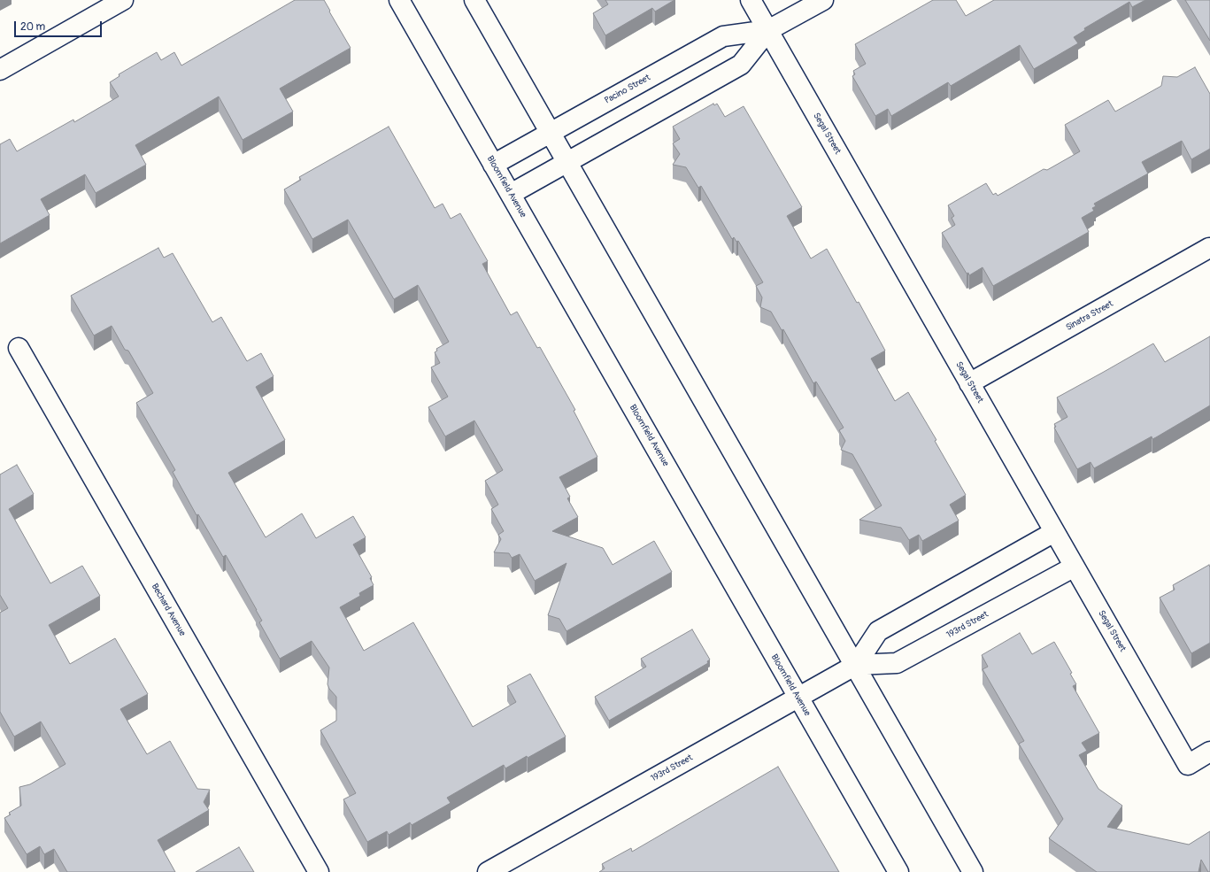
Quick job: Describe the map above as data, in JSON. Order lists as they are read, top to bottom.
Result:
{
  "streets": {
    "street": [
      "Pacino Street",
      "Segal Street",
      "Bloomfield Avenue",
      "Sinatra Street",
      "Bechard Avenue",
      "193rd Street"
    ]
  },
  "crossings": [
    ["Pacino Street", "Segal Street"],
    ["Pacino Street", "Bloomfield Avenue"],
    ["Segal Street", "Sinatra Street"],
    ["Segal Street", "193rd Street"],
    ["Bloomfield Avenue", "193rd Street"]
  ],
  "scale_bar": "20 m"
}
